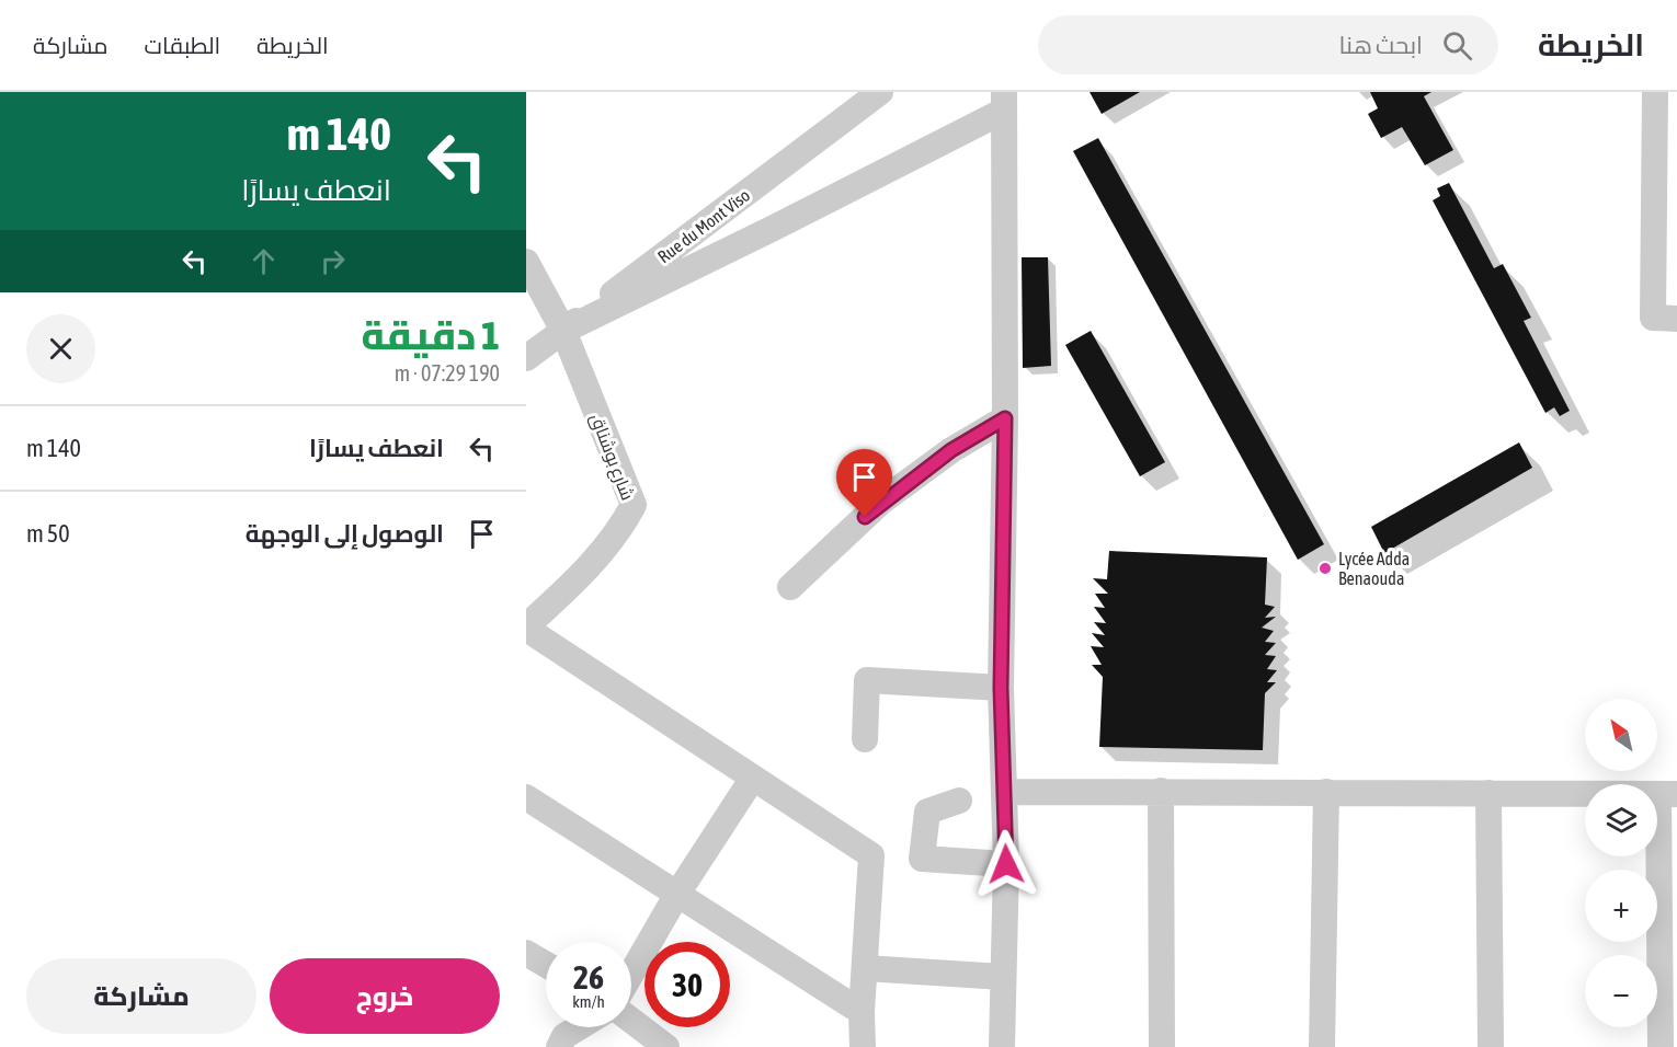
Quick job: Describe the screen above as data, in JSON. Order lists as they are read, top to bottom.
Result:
{
  "streets": {
    "street": ["Rue du Mont Viso", "شارع بوشناق"]
  },
  "crossings": [
    ["Rue du Mont Viso", "شارع بوشناق"]
  ],
  "places": ["Lycée Adda Benaouda"],
  "north": "top left",
  "page": {
    "header": "الخريطة",
    "search": "ابحث هنا",
    "nav": ["الخريطة", "الطبقات", "مشاركة"],
    "turn": ["140 m", "انعطف يسارًا"],
    "heading": ["1 دقيقة", "190 m · 07:29"],
    "list": [
      {
        "name": "انعطف يسارًا",
        "value": "140 m"
      },
      {
        "name": "الوصول إلى الوجهة",
        "value": "50 m"
      }
    ],
    "map_buttons": ["+", "−"],
    "speed": "26 km/h",
    "limit": "30",
    "buttons": ["خروج", "مشاركة"]
  }
}
